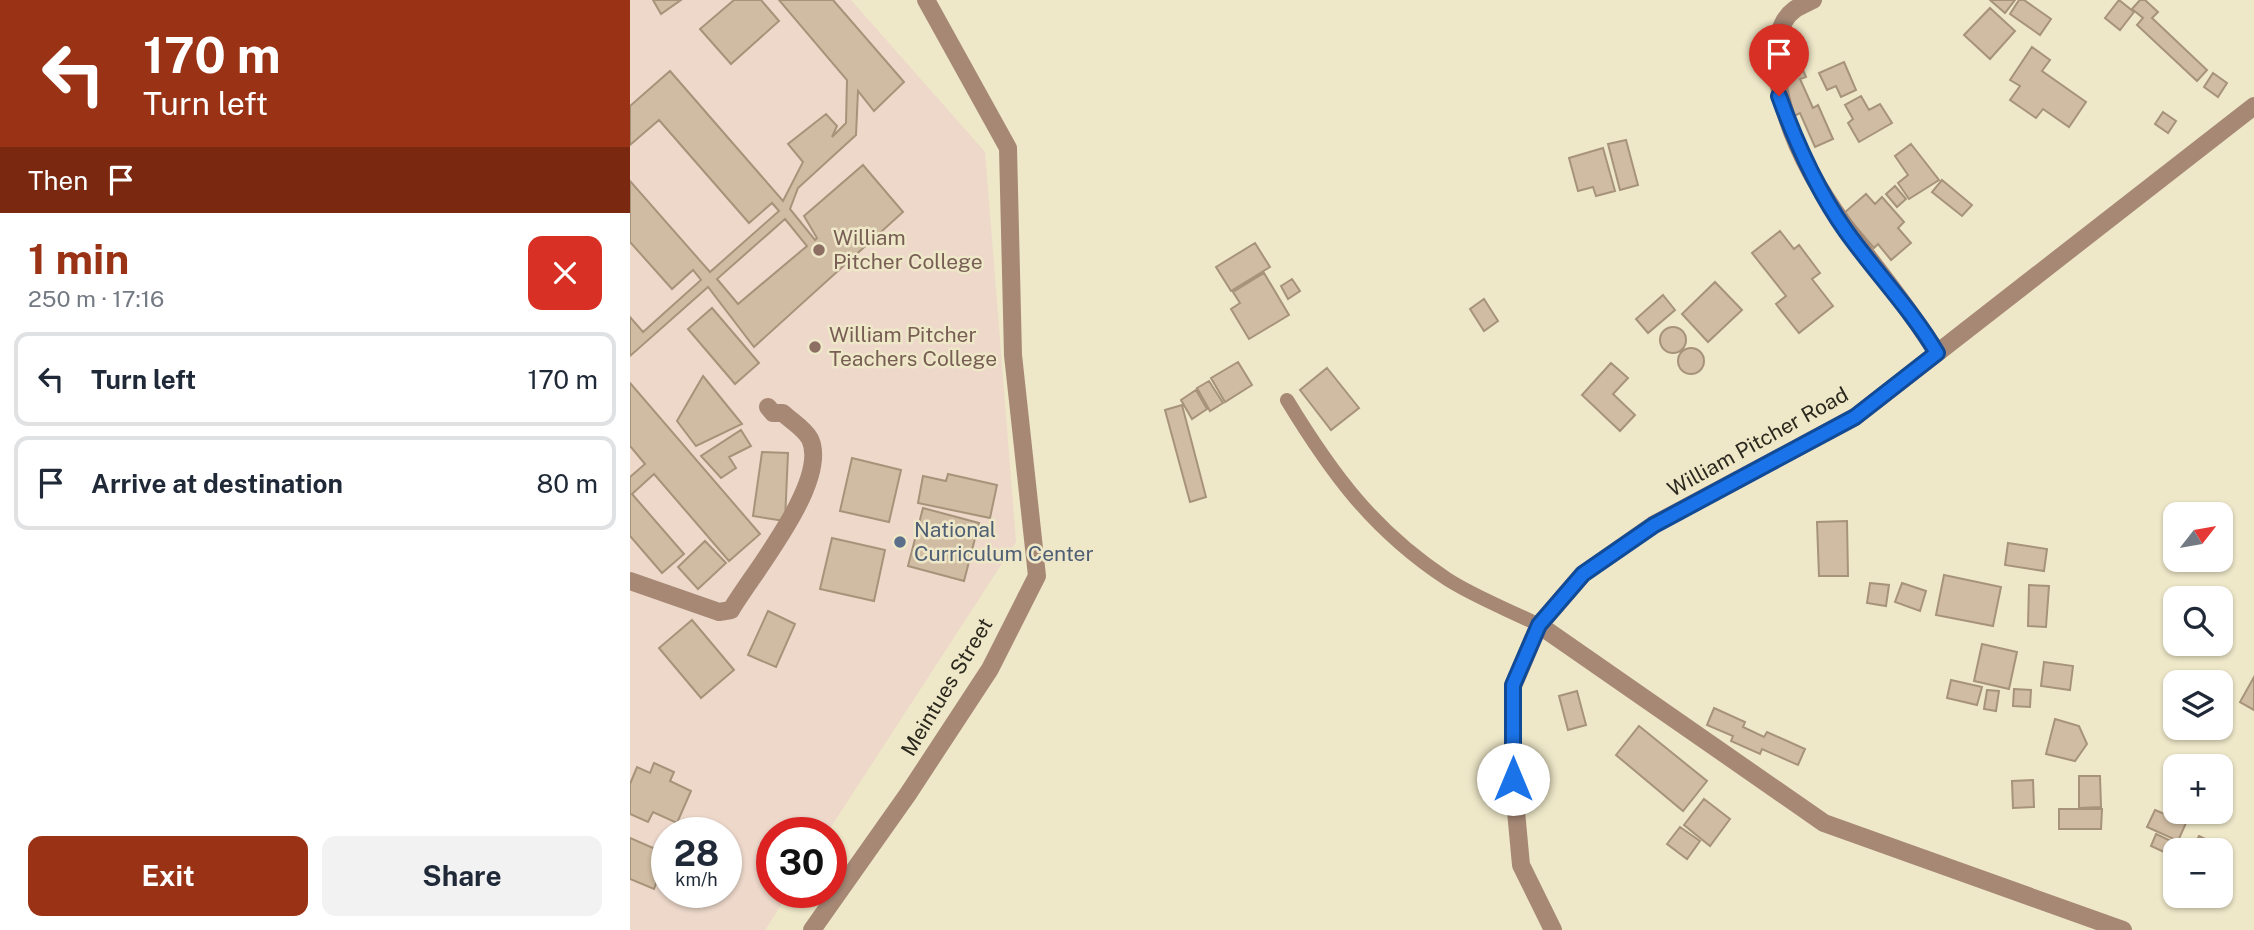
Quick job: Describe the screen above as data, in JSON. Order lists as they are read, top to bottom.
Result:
{
  "streets": {
    "street": ["William Pitcher Road", "Meintues Street"]
  },
  "places": ["William Pitcher College", "William Pitcher Teachers College", "National Curriculum Center"],
  "north": "top right",
  "page": {
    "turn": ["170 m", "Turn left"],
    "then": "Then",
    "heading": ["1 min", "250 m · 17:16"],
    "list": [
      {
        "name": "Turn left",
        "value": "170 m"
      },
      {
        "name": "Arrive at destination",
        "value": "80 m"
      }
    ],
    "map_buttons": ["+", "−"],
    "speed": "28 km/h",
    "limit": "30",
    "buttons": ["Exit", "Share"]
  }
}
